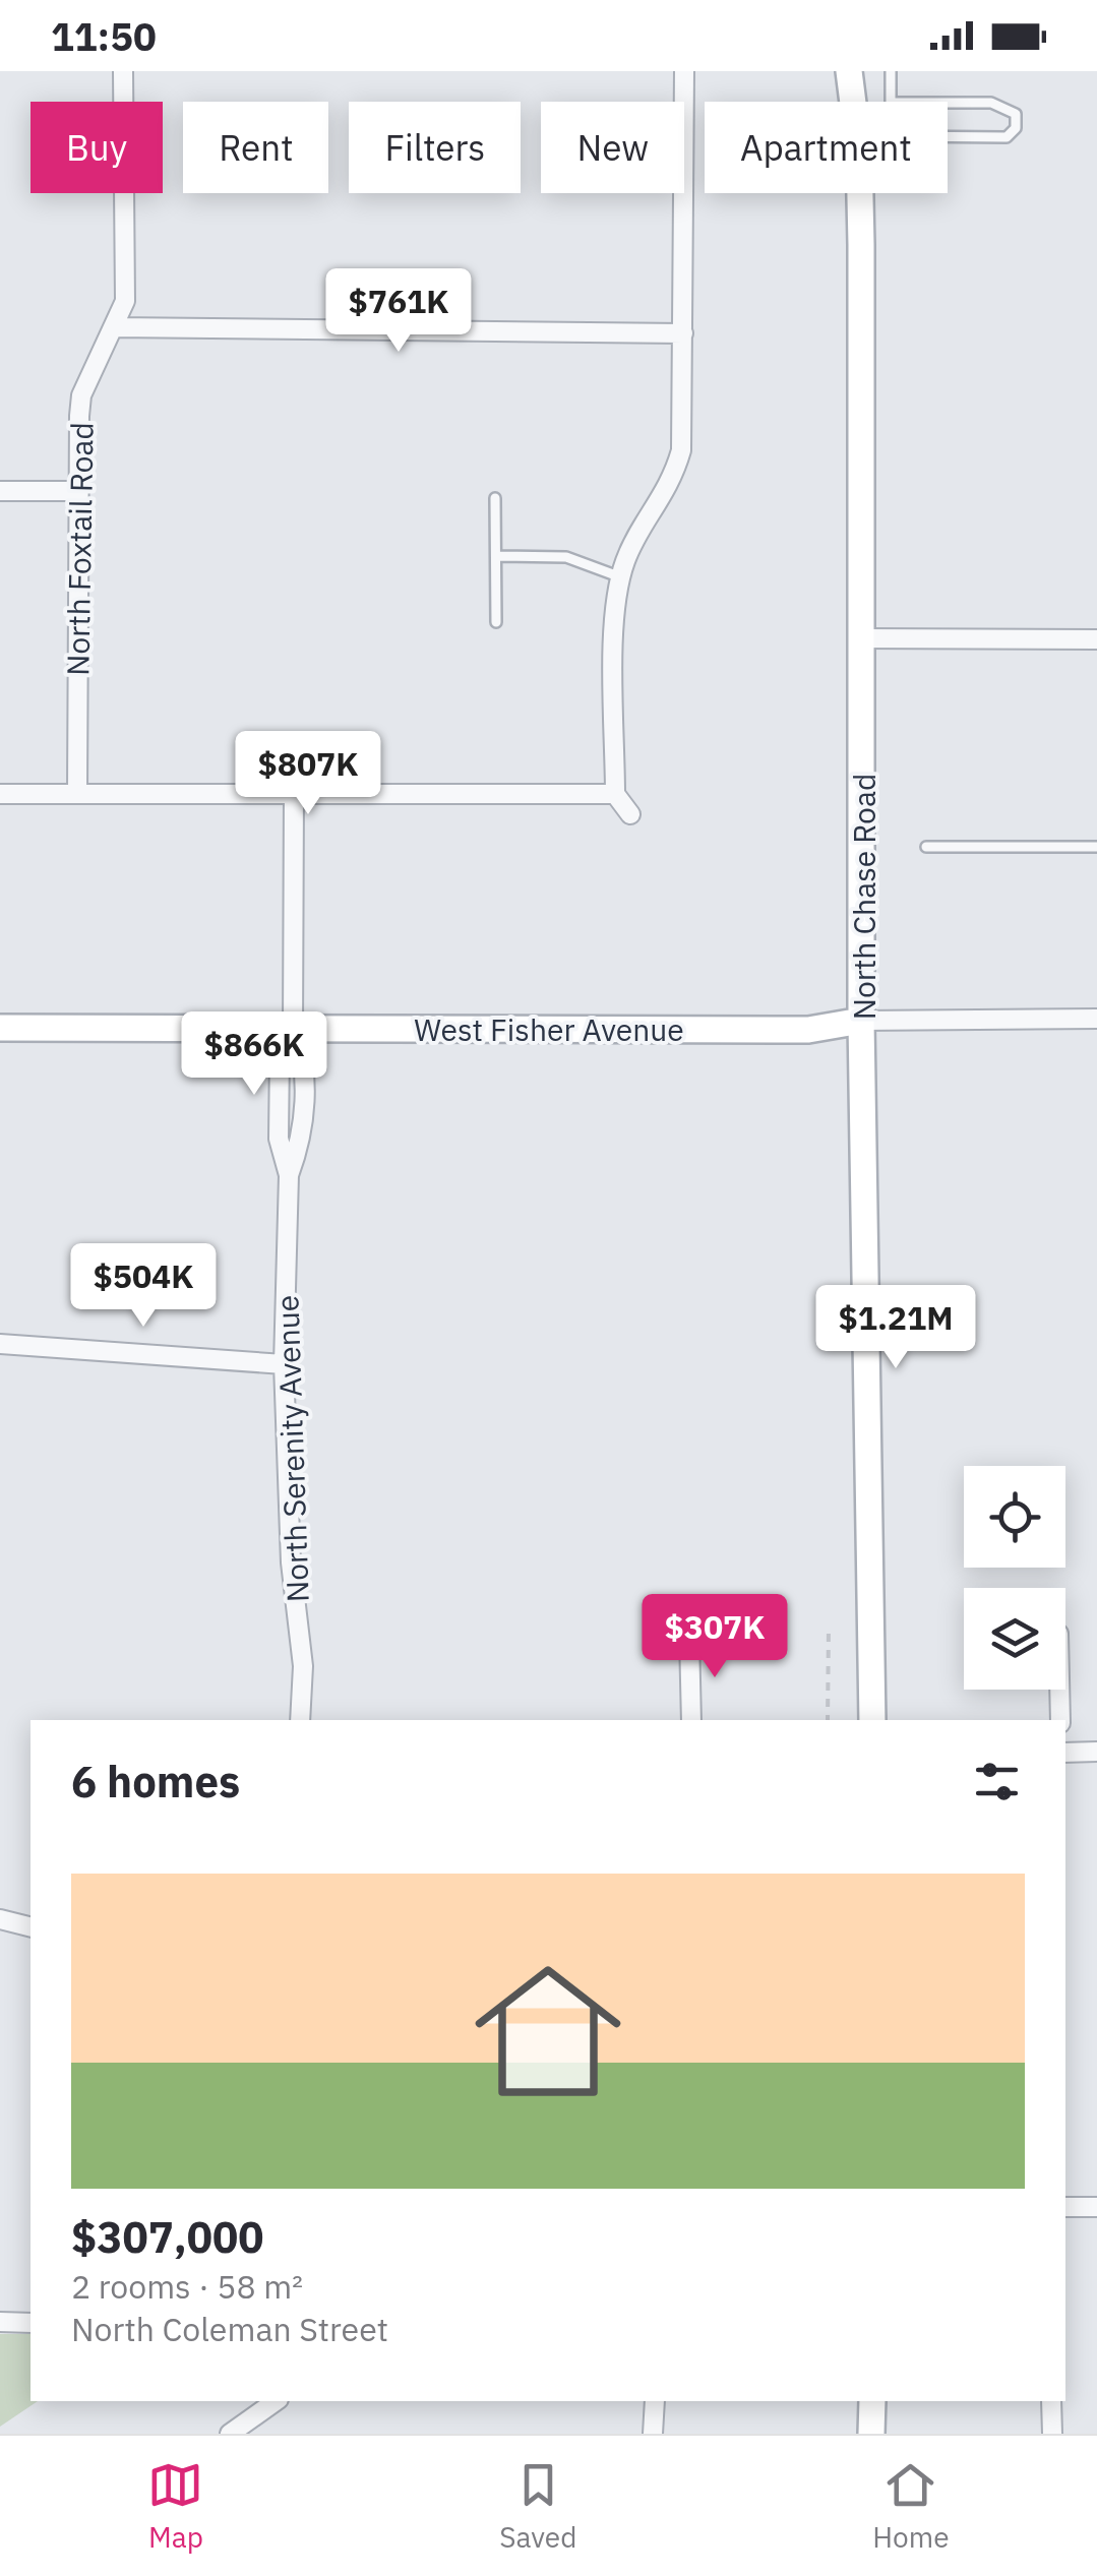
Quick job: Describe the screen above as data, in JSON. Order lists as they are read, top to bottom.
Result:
{
  "streets": {
    "street": [
      "North Foxtail Road",
      "North Chase Road",
      "West Fisher Avenue",
      "North Serenity Avenue"
    ]
  },
  "crossings": [
    ["North Chase Road", "West Fisher Avenue"],
    ["West Fisher Avenue", "North Serenity Avenue"]
  ],
  "page": {
    "status": "11:50",
    "chip": [
      "Buy",
      "Rent",
      "Filters",
      "New",
      "Apartment"
    ],
    "price": [
      "$761K",
      "$807K",
      "$866K",
      "$504K",
      "$1.21M",
      "$307K"
    ],
    "heading": "6 homes",
    "list": [
      {
        "name": "$307,000",
        "note": "2 rooms · 58 m² · North Coleman Street"
      }
    ],
    "tabs": ["Map", "Saved", "Home"]
  }
}
